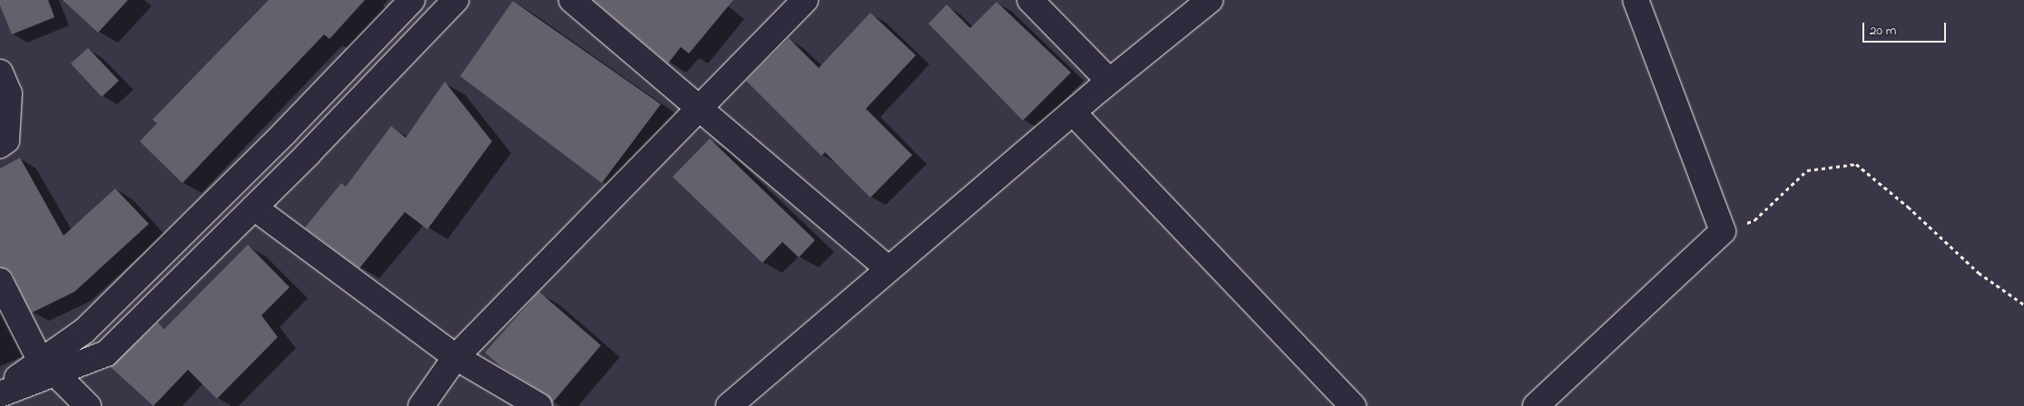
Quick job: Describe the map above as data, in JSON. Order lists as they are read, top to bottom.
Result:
{
  "scale_bar": "20 m"
}
